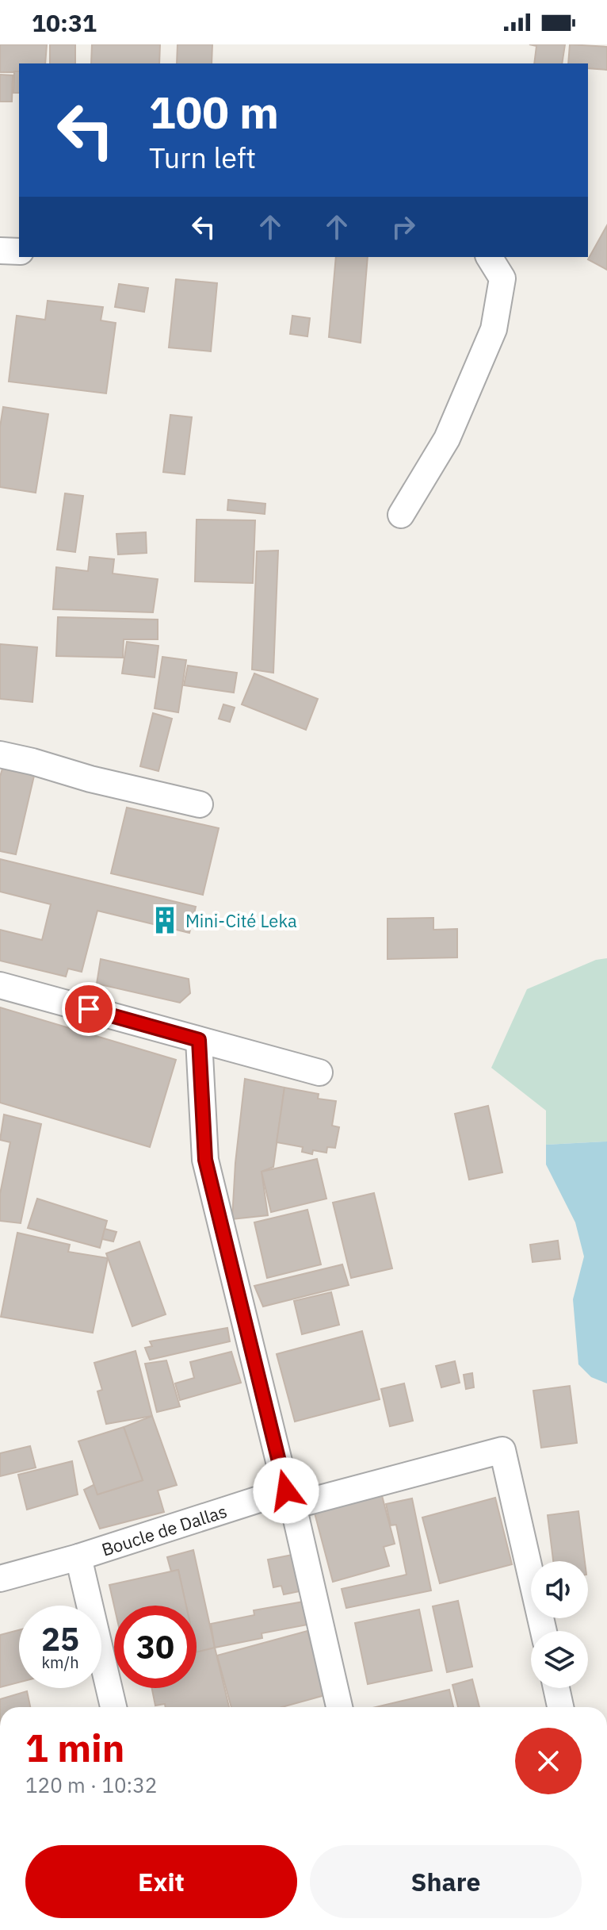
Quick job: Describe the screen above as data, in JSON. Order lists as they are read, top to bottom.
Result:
{
  "streets": {
    "street": ["Boucle de Dallas"]
  },
  "places": {
    "building": ["Mini-Cité Leka"]
  },
  "page": {
    "status": "10:31",
    "turn": ["100 m", "Turn left"],
    "speed": "25 km/h",
    "limit": "30",
    "heading": ["1 min", "120 m · 10:32"],
    "buttons": ["Exit", "Share"]
  }
}
